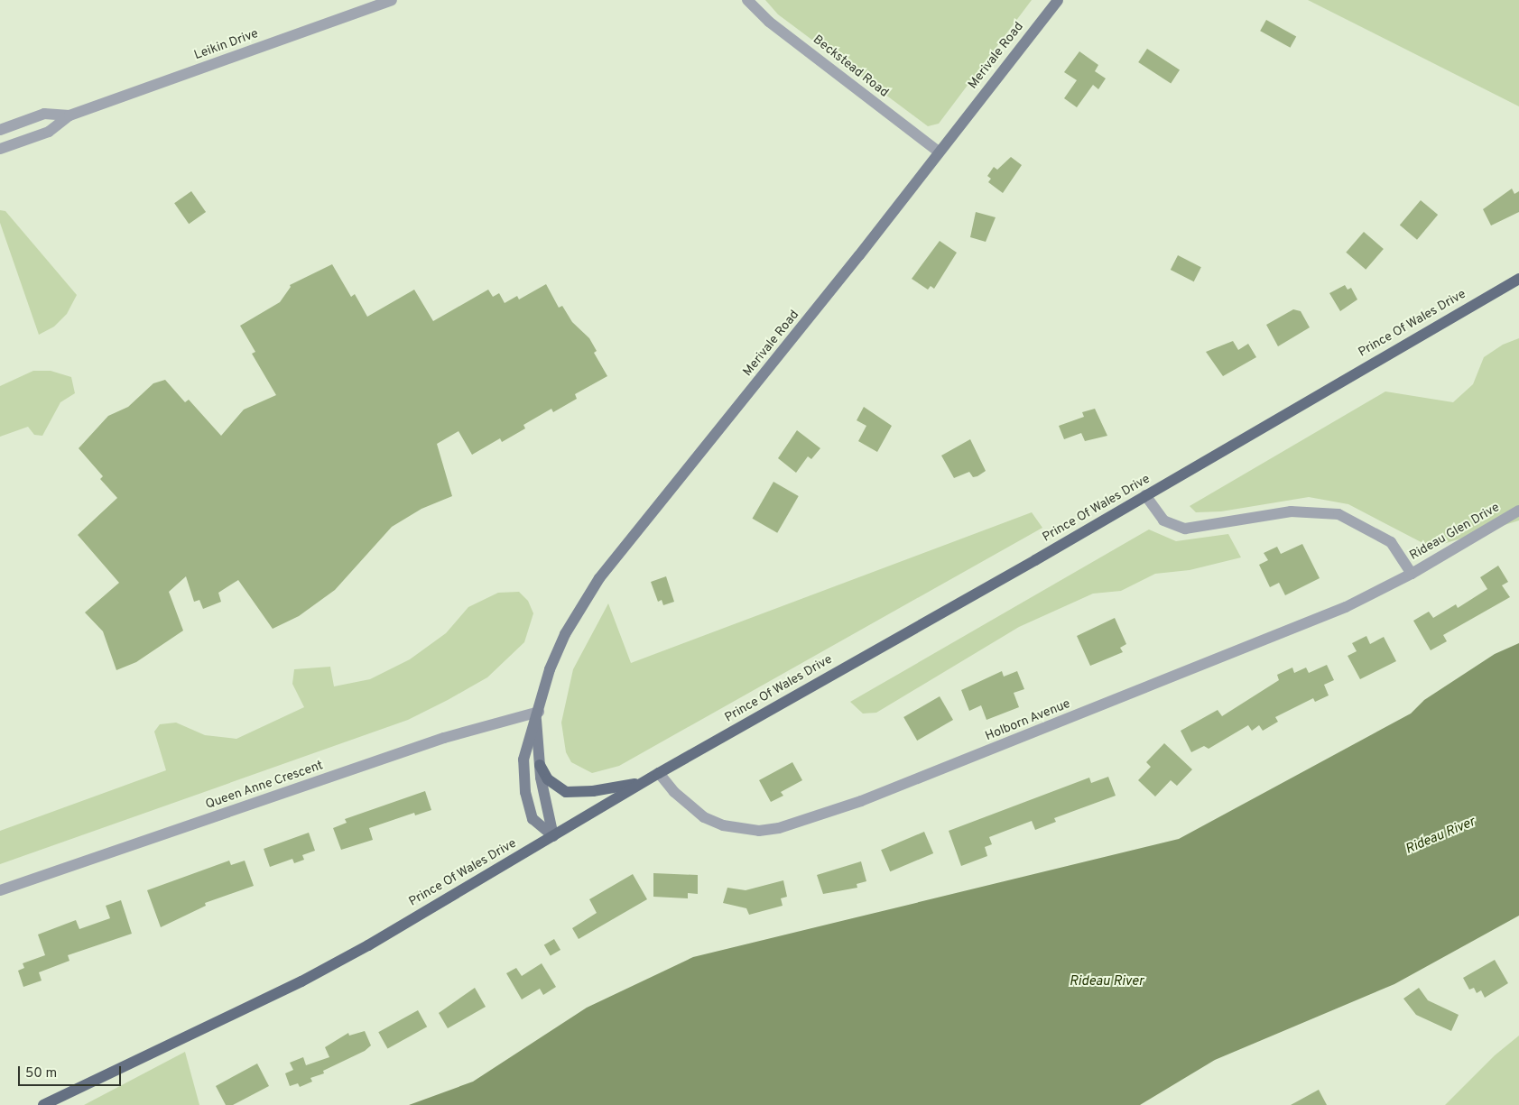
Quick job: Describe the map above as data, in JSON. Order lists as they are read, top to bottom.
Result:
{
  "streets": {
    "main road": ["Merivale Road", "Prince Of Wales Drive"],
    "street": [
      "Leikin Drive",
      "Beckstead Road",
      "Rideau Glen Drive",
      "Holborn Avenue",
      "Queen Anne Crescent"
    ]
  },
  "crossings": [
    ["Merivale Road", "Beckstead Road"],
    ["Merivale Road", "Prince Of Wales Drive"],
    ["Merivale Road", "Queen Anne Crescent"],
    ["Prince Of Wales Drive", "Rideau Glen Drive"],
    ["Prince Of Wales Drive", "Holborn Avenue"],
    ["Rideau Glen Drive", "Holborn Avenue"]
  ],
  "water": ["Rideau River"],
  "scale_bar": "50 m"
}
